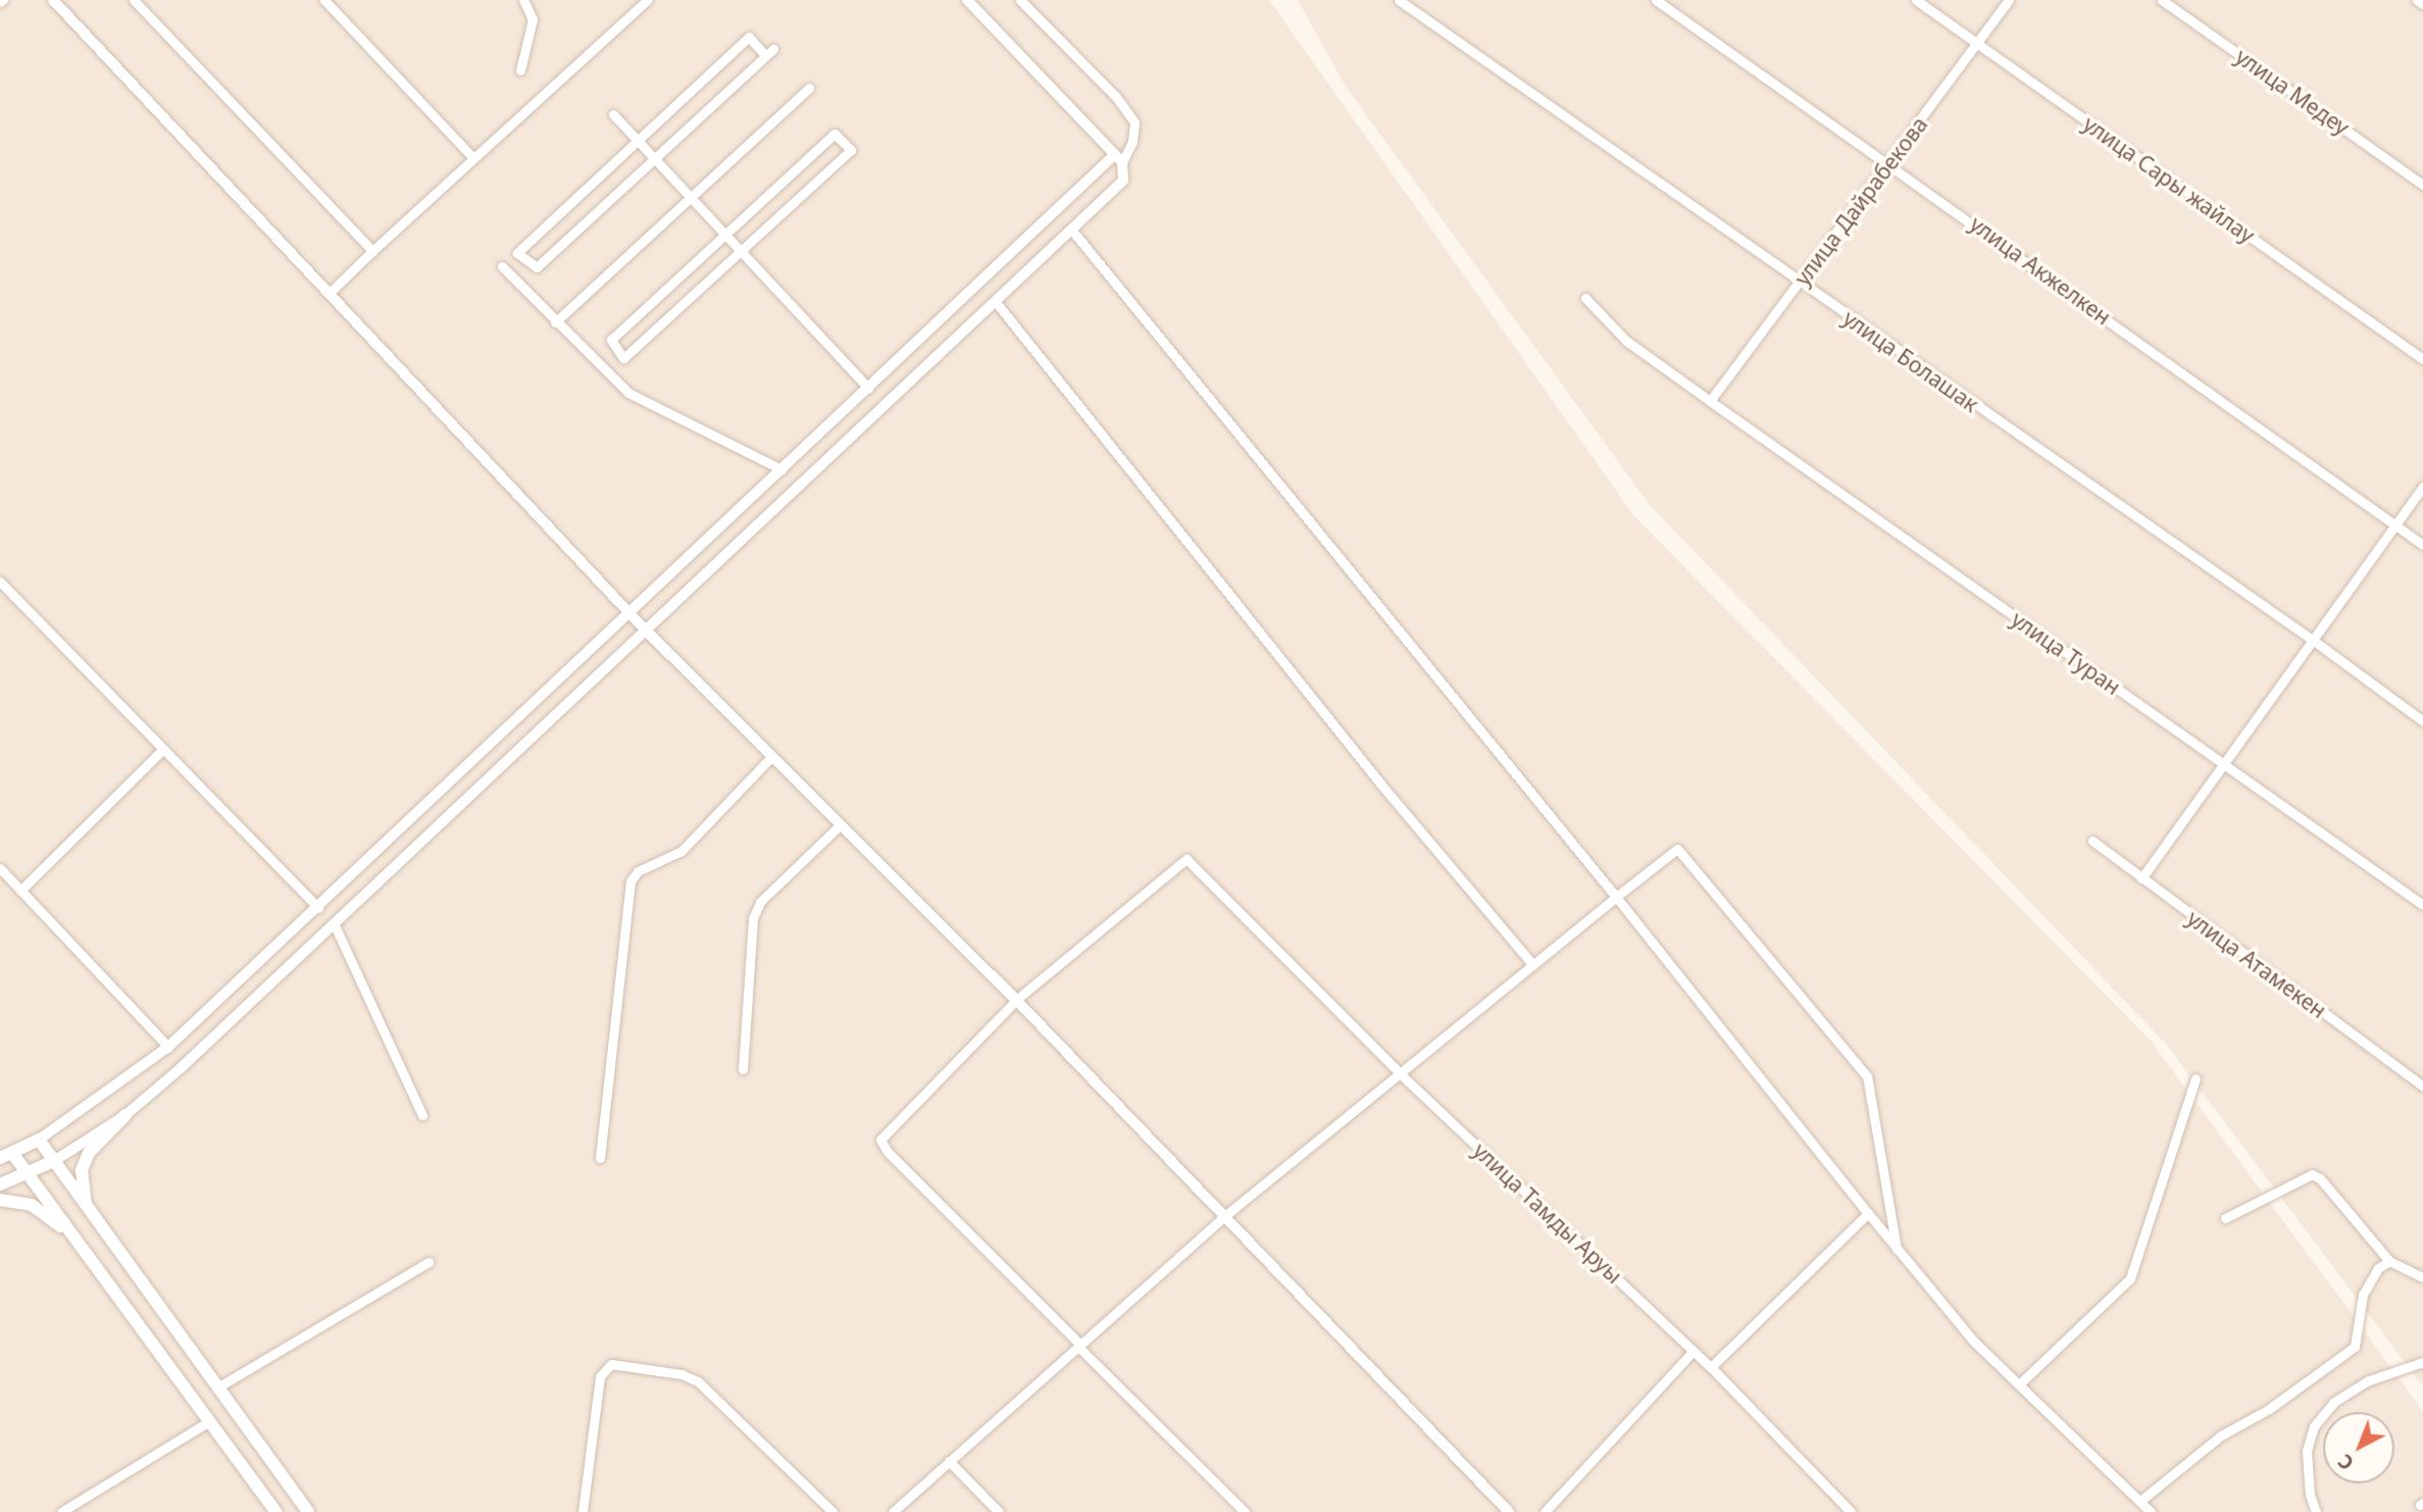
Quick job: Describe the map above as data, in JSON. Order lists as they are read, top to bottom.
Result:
{
  "streets": {
    "street": [
      "улица Медеу",
      "улица Сары жайлау",
      "улица Дайрабекова",
      "улица Акжелкен",
      "улица Болашак",
      "улица Туран",
      "улица Атамекен",
      "улица Тамды Аруы"
    ]
  },
  "crossings": [
    ["улица Сары жайлау", "улица Дайрабекова"],
    ["улица Дайрабекова", "улица Акжелкен"],
    ["улица Дайрабекова", "улица Болашак"],
    ["улица Дайрабекова", "улица Туран"]
  ],
  "north": "bottom left"
}
